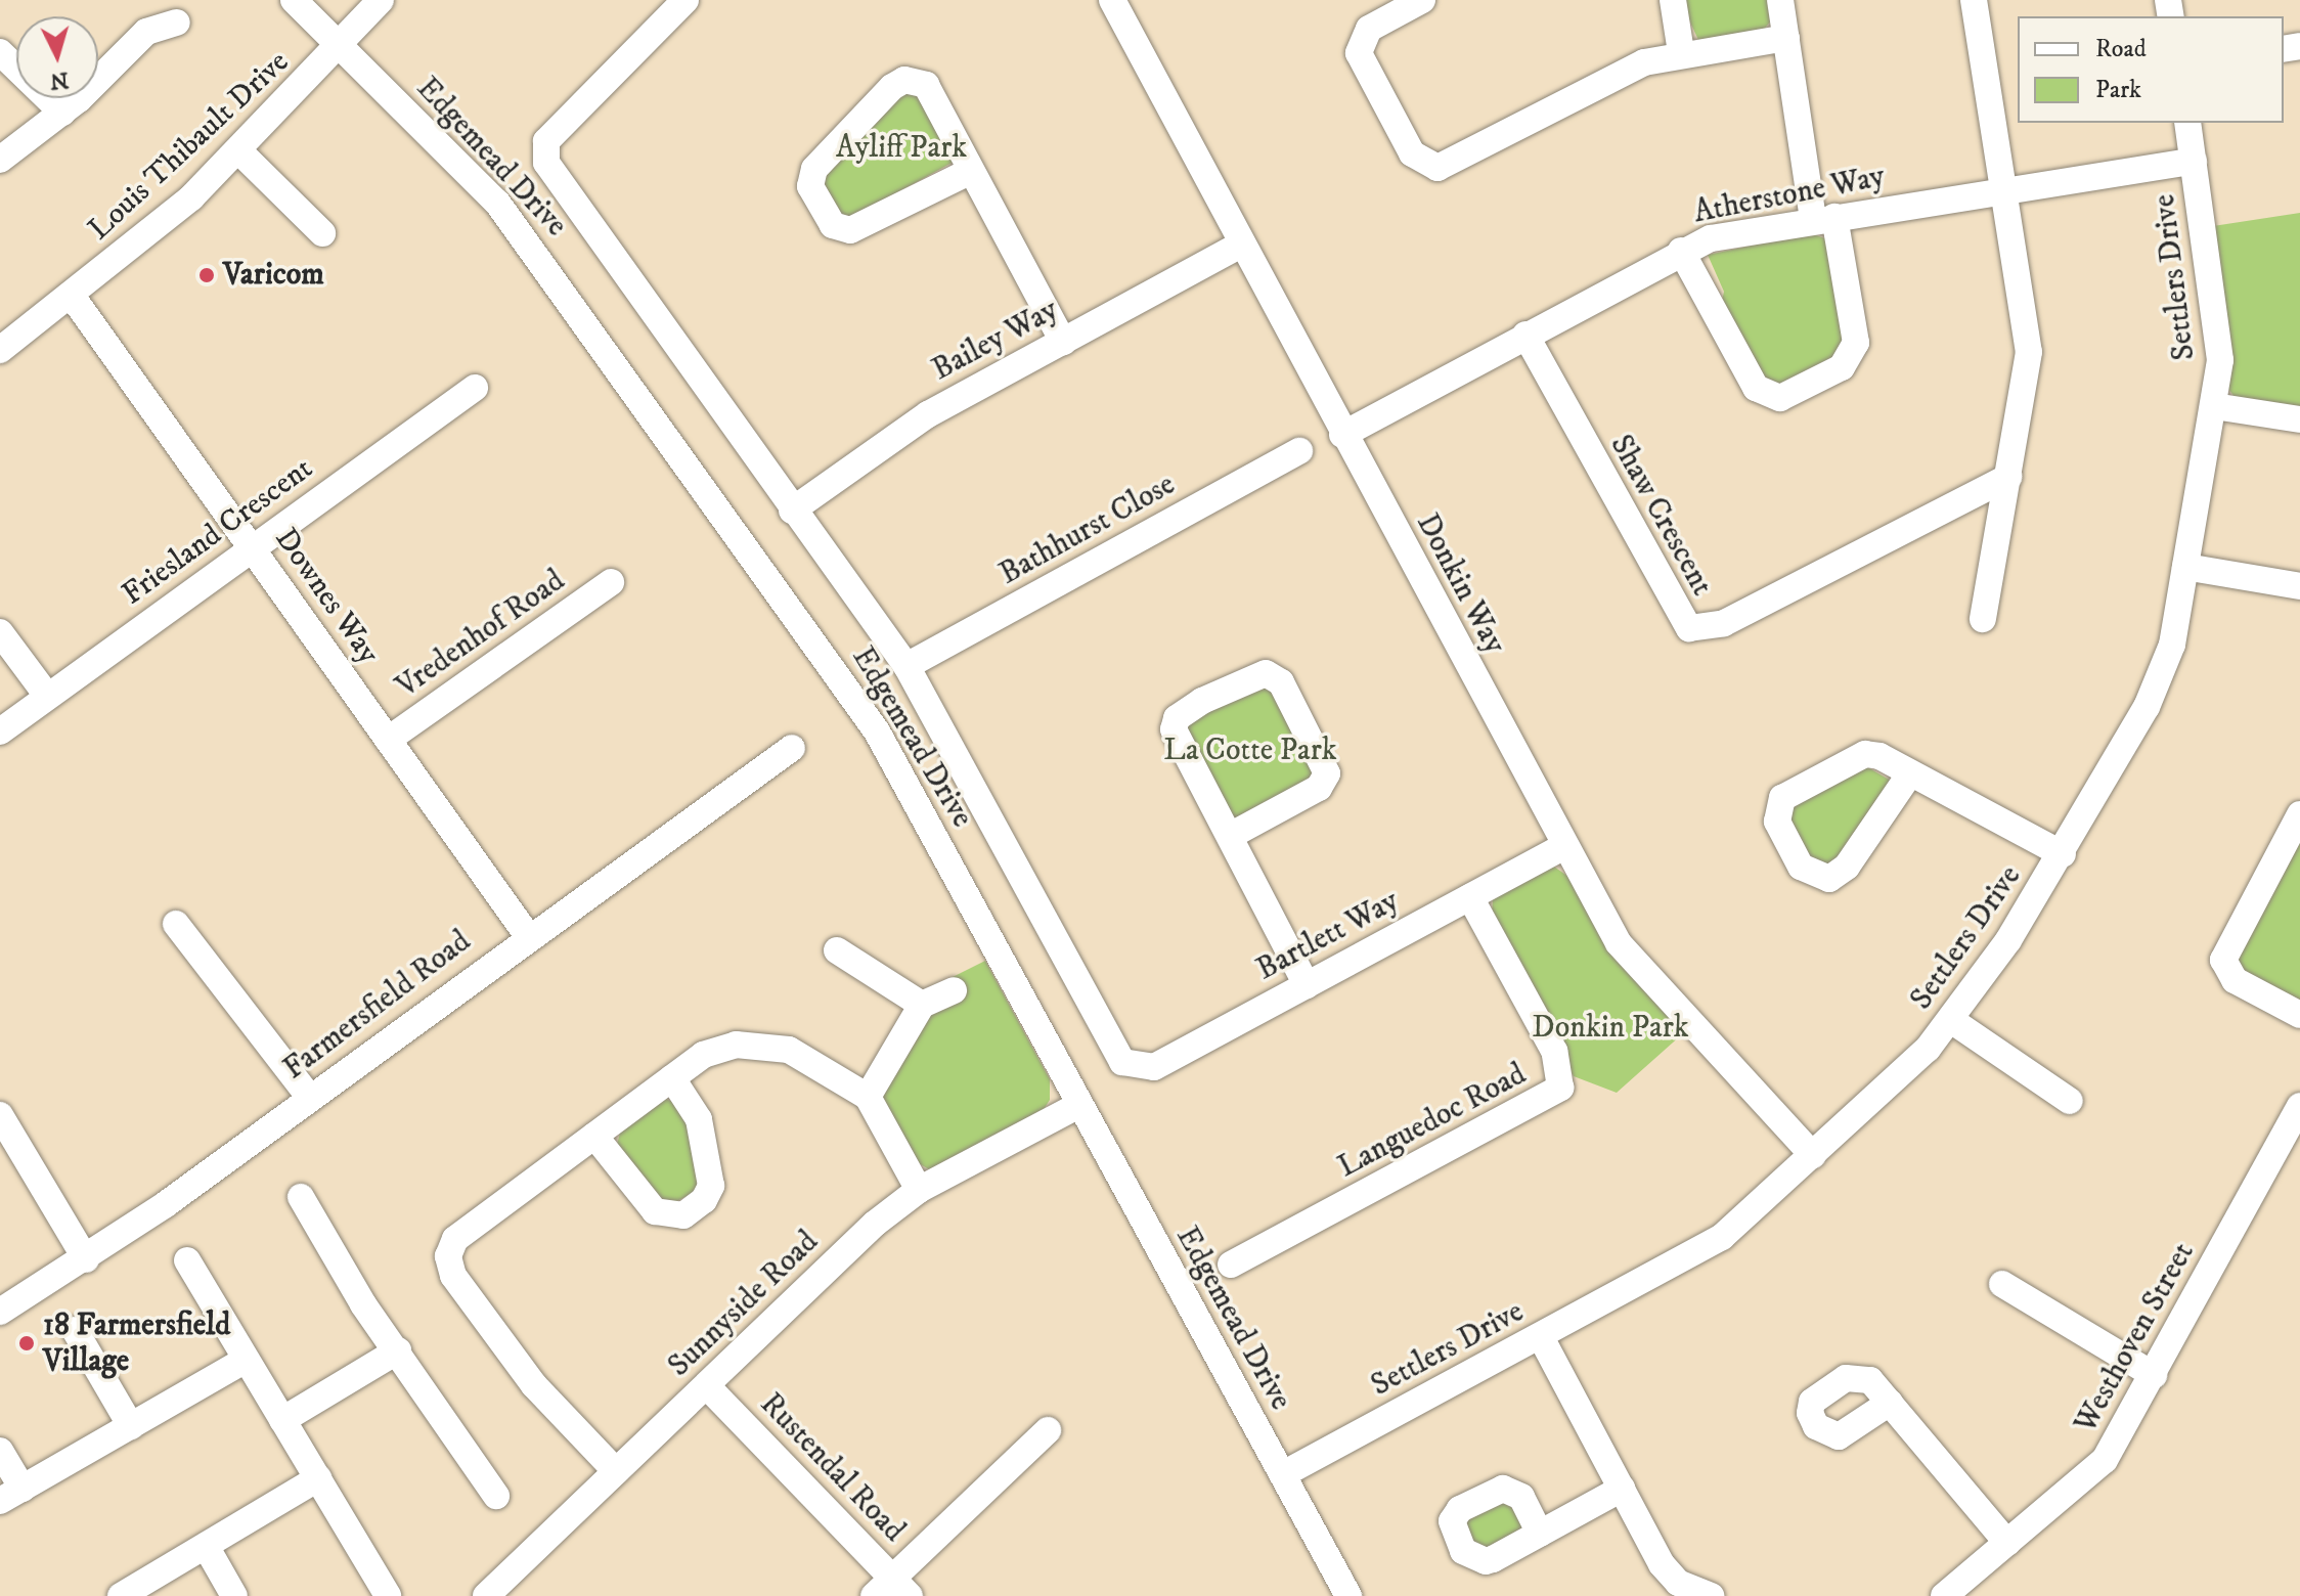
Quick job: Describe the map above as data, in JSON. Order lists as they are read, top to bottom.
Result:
{
  "streets": {
    "street": [
      "Louis Thibault Drive",
      "Edgemead Drive",
      "Atherstone Way",
      "Settlers Drive",
      "Bailey Way",
      "Shaw Crescent",
      "Bathhurst Close",
      "Friesland Crescent",
      "Donkin Way",
      "Downes Way",
      "Vredenhof Road",
      "Bartlett Way",
      "Farmersfield Road",
      "Languedoc Road",
      "Sunnyside Road",
      "Westhoven Street",
      "Rustendal Road"
    ]
  },
  "crossings": [
    ["Louis Thibault Drive", "Edgemead Drive"],
    ["Louis Thibault Drive", "Downes Way"],
    ["Edgemead Drive", "Settlers Drive"],
    ["Edgemead Drive", "Bailey Way"],
    ["Edgemead Drive", "Bathhurst Close"],
    ["Edgemead Drive", "Bartlett Way"],
    ["Edgemead Drive", "Sunnyside Road"],
    ["Atherstone Way", "Settlers Drive"],
    ["Atherstone Way", "Shaw Crescent"],
    ["Atherstone Way", "Donkin Way"],
    ["Settlers Drive", "Donkin Way"],
    ["Bailey Way", "Donkin Way"],
    ["Friesland Crescent", "Downes Way"],
    ["Donkin Way", "Bartlett Way"],
    ["Downes Way", "Vredenhof Road"],
    ["Downes Way", "Farmersfield Road"],
    ["Bartlett Way", "Languedoc Road"],
    ["Sunnyside Road", "Rustendal Road"]
  ],
  "parks": ["Ayliff Park", "La Cotte Park", "Donkin Park"],
  "places": ["Varicom", "18 Farmersfield Village"],
  "legend": ["Road", "Park"],
  "north": "bottom"
}
